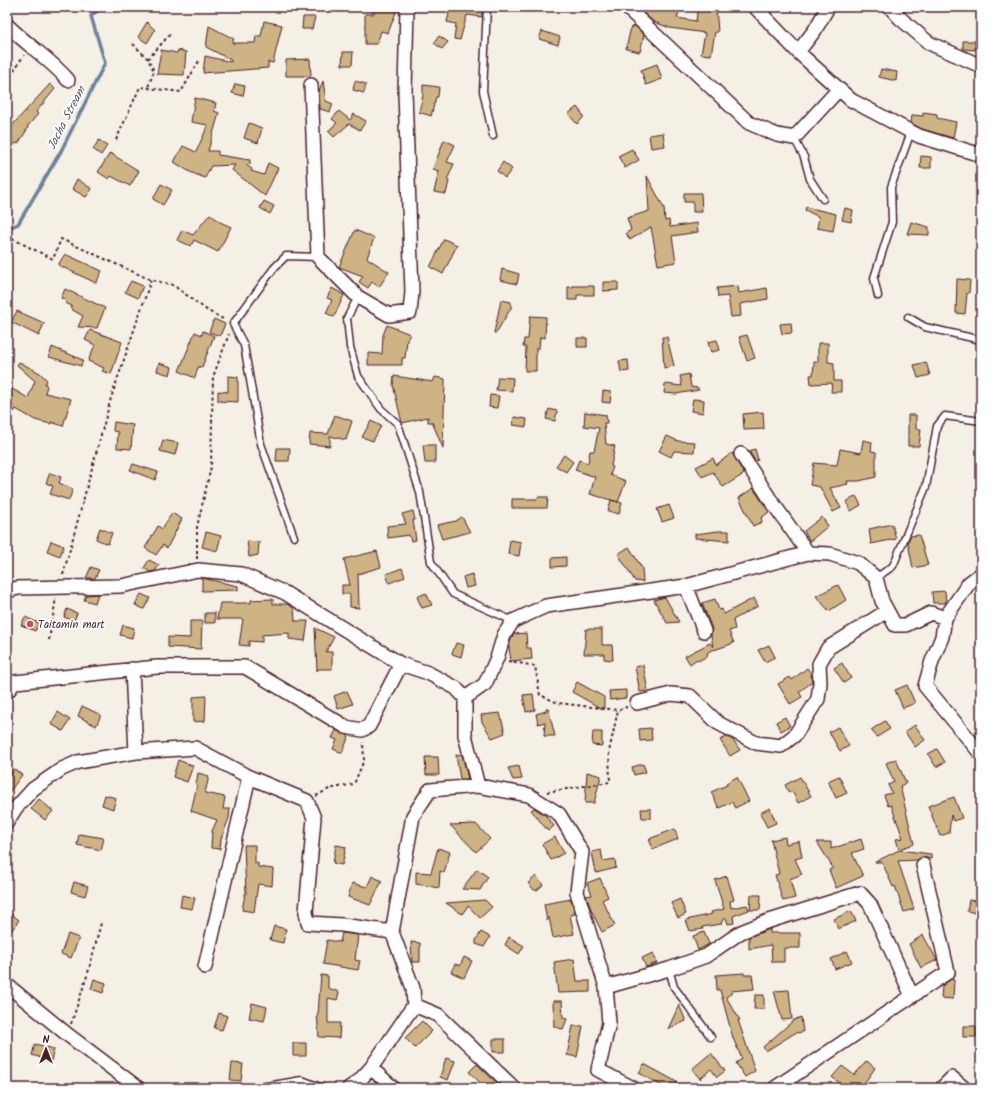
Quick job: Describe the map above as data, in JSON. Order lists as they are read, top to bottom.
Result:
{
  "water": ["Jacha Stream"],
  "places": ["Taitamin mart"],
  "north": "top"
}
